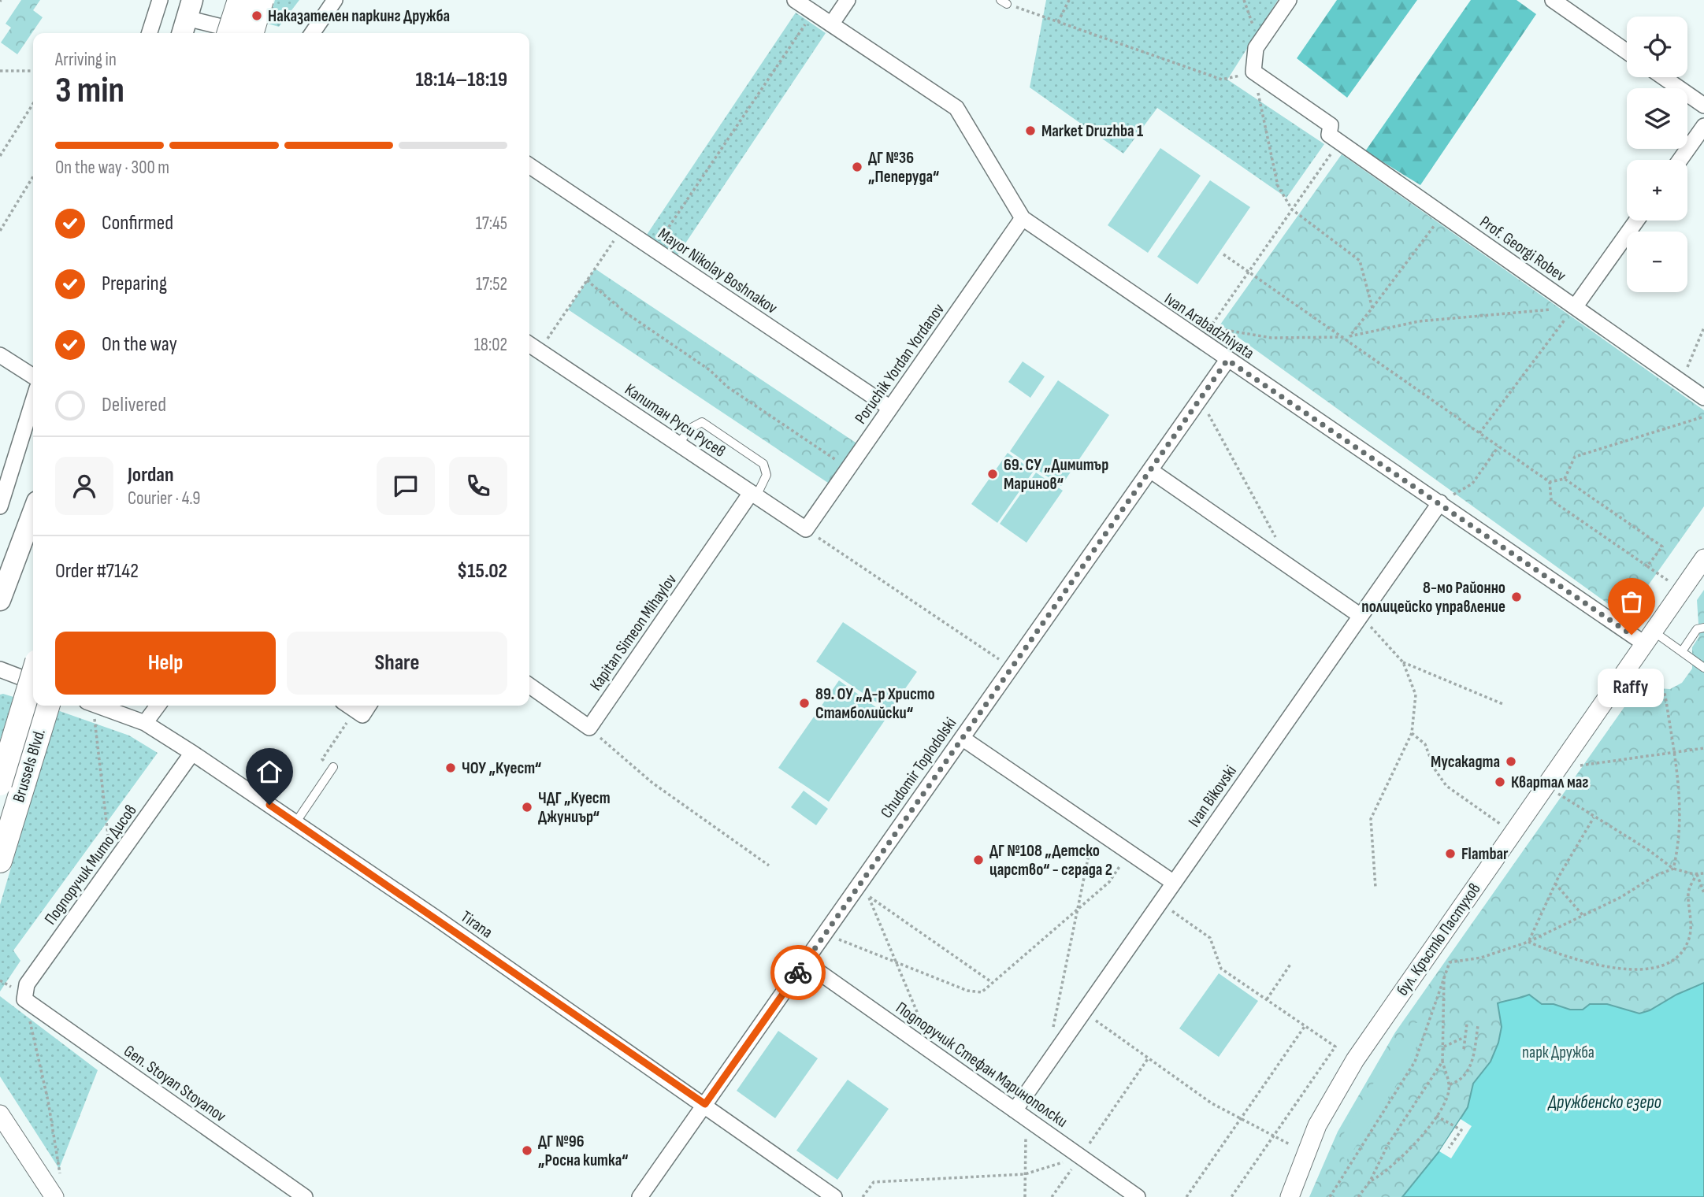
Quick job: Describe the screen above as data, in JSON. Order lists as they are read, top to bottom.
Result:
{
  "streets": {
    "main road": ["Brussels Blvd."],
    "street": [
      "Prof. Georgi Robev",
      "Мayor Nikolay Boshnakov",
      "Ivan Arabadzhiyata",
      "Рoruchik Yordan Yordanov",
      "Капитан Руси Русев",
      "Кapitan Simeon Mihaylov",
      "Chudomir Toplodolski",
      "Ivan Bikovski",
      "Подпоручик Мито Дисов",
      "Tirana",
      "бул. Кръстю Пастухов",
      "Подпоручик Стефан Маринополски",
      "Gen. Stoyan Stoyanov"
    ]
  },
  "crossings": [
    ["Мayor Nikolay Boshnakov", "Рoruchik Yordan Yordanov"],
    ["Ivan Arabadzhiyata", "Рoruchik Yordan Yordanov"],
    ["Ivan Arabadzhiyata", "Chudomir Toplodolski"],
    ["Ivan Arabadzhiyata", "Ivan Bikovski"],
    ["Ivan Arabadzhiyata", "бул. Кръстю Пастухов"],
    ["Рoruchik Yordan Yordanov", "Капитан Руси Русев"],
    ["Капитан Руси Русев", "Кapitan Simeon Mihaylov"],
    ["Chudomir Toplodolski", "Tirana"],
    ["Chudomir Toplodolski", "Подпоручик Стефан Маринополски"],
    ["Ivan Bikovski", "Подпоручик Стефан Маринополски"],
    ["Подпоручик Мито Дисов", "Tirana"],
    ["Подпоручик Мито Дисов", "Gen. Stoyan Stoyanov"]
  ],
  "water": ["Дружбенско езеро"],
  "parks": ["парк Дружба"],
  "places": [
    "Наказателен паркинг Дружба",
    "Market Druzhba 1",
    "ДГ №36 „Пеперуда“",
    "69. СУ „Димитър Маринов“",
    "8-мо Районно полицейско управление",
    "Raffy",
    "89. ОУ „Д-р Христо Стамболийски“",
    "Мусакадта",
    "ЧОУ „Куест“",
    "Квартал маг",
    "ЧДГ „Куест Джуниър“",
    "Flambar",
    "ДГ №108 „Детско царство“ - сграда 2",
    "ДГ №96 „Росна китка“"
  ],
  "page": {
    "map_buttons": ["+", "−"],
    "heading": ["3 min", "Arriving in", "18:14–18:19"],
    "panel": [
      "Jordan",
      "Courier · 4.9",
      "Order #7142",
      "$15.02"
    ],
    "bar": "On the way · 300 m",
    "list": [
      ["Confirmed", "17:45"],
      ["Preparing", "17:52"],
      ["On the way", "18:02"],
      "Delivered"
    ],
    "buttons": ["Help", "Share"],
    "bubble": "Raffy"
  }
}
